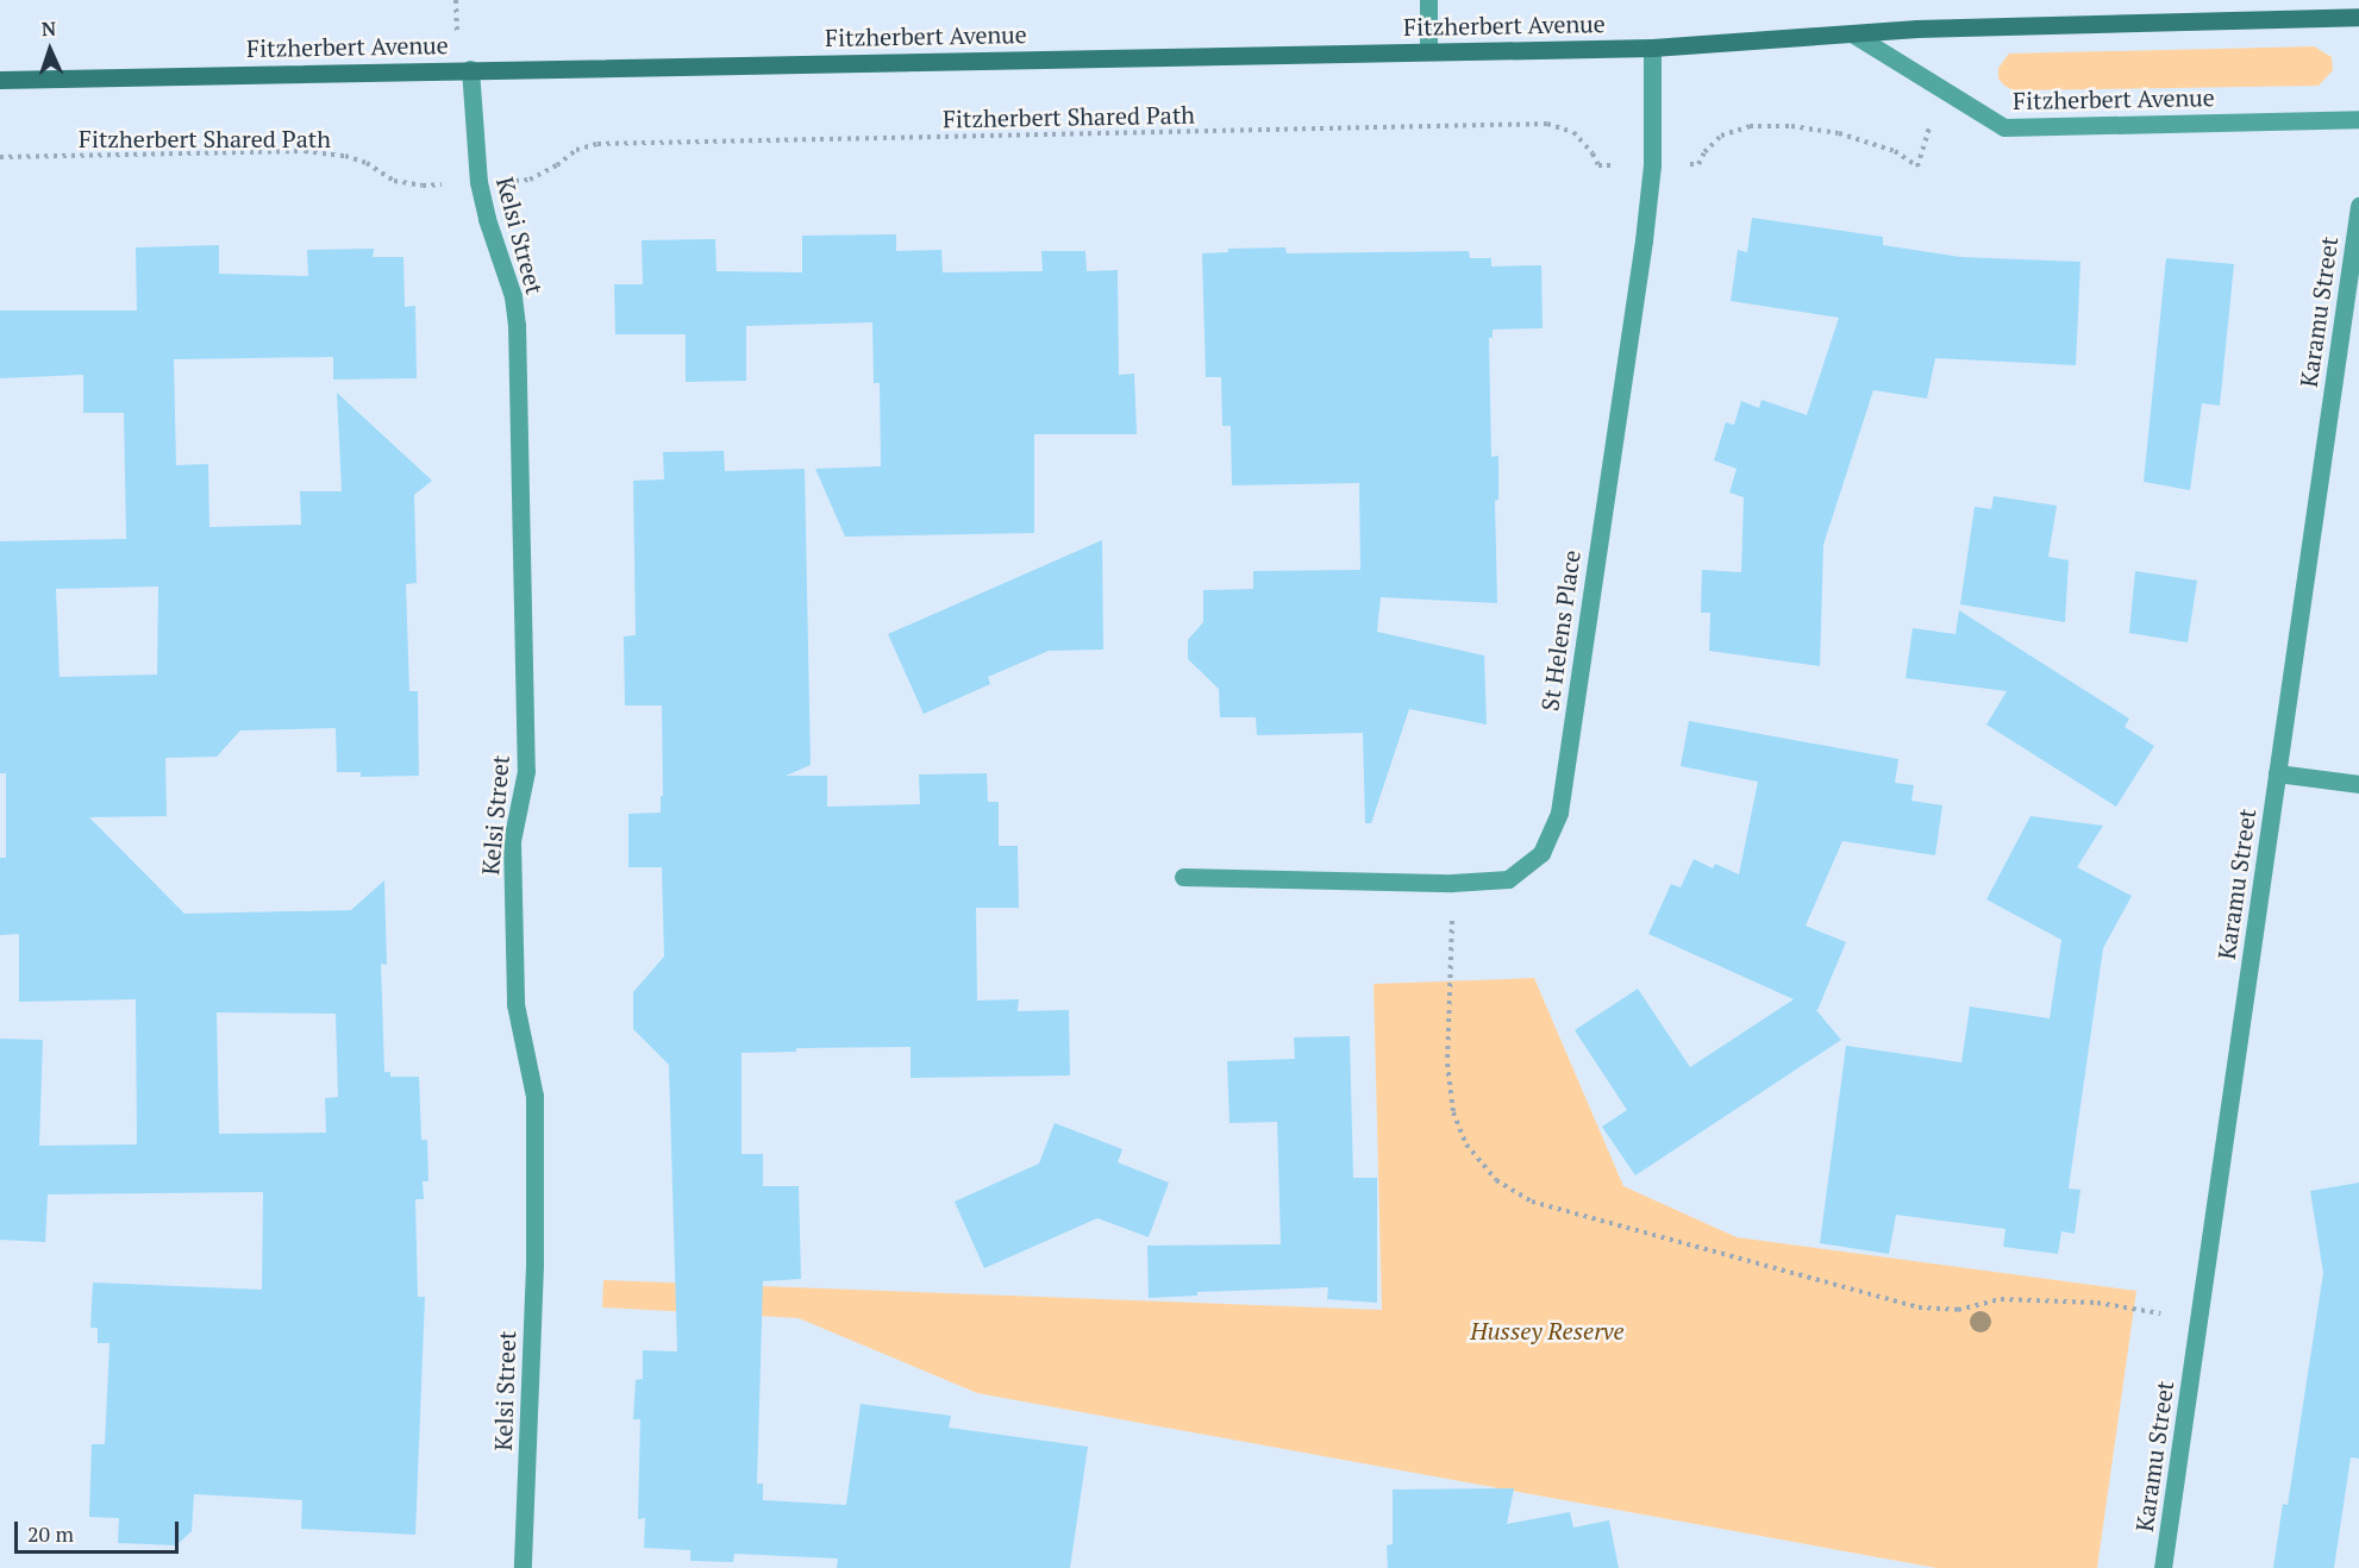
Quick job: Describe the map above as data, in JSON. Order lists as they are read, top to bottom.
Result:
{
  "streets": {
    "street": [
      "Fitzherbert Avenue",
      "Kelsi Street",
      "Karamu Street",
      "St Helens Place"
    ],
    "path": ["Fitzherbert Shared Path"]
  },
  "crossings": [
    ["Fitzherbert Avenue", "Kelsi Street"],
    ["Fitzherbert Avenue", "St Helens Place"]
  ],
  "parks": ["Hussey Reserve"],
  "scale_bar": "20 m",
  "north": "top"
}
